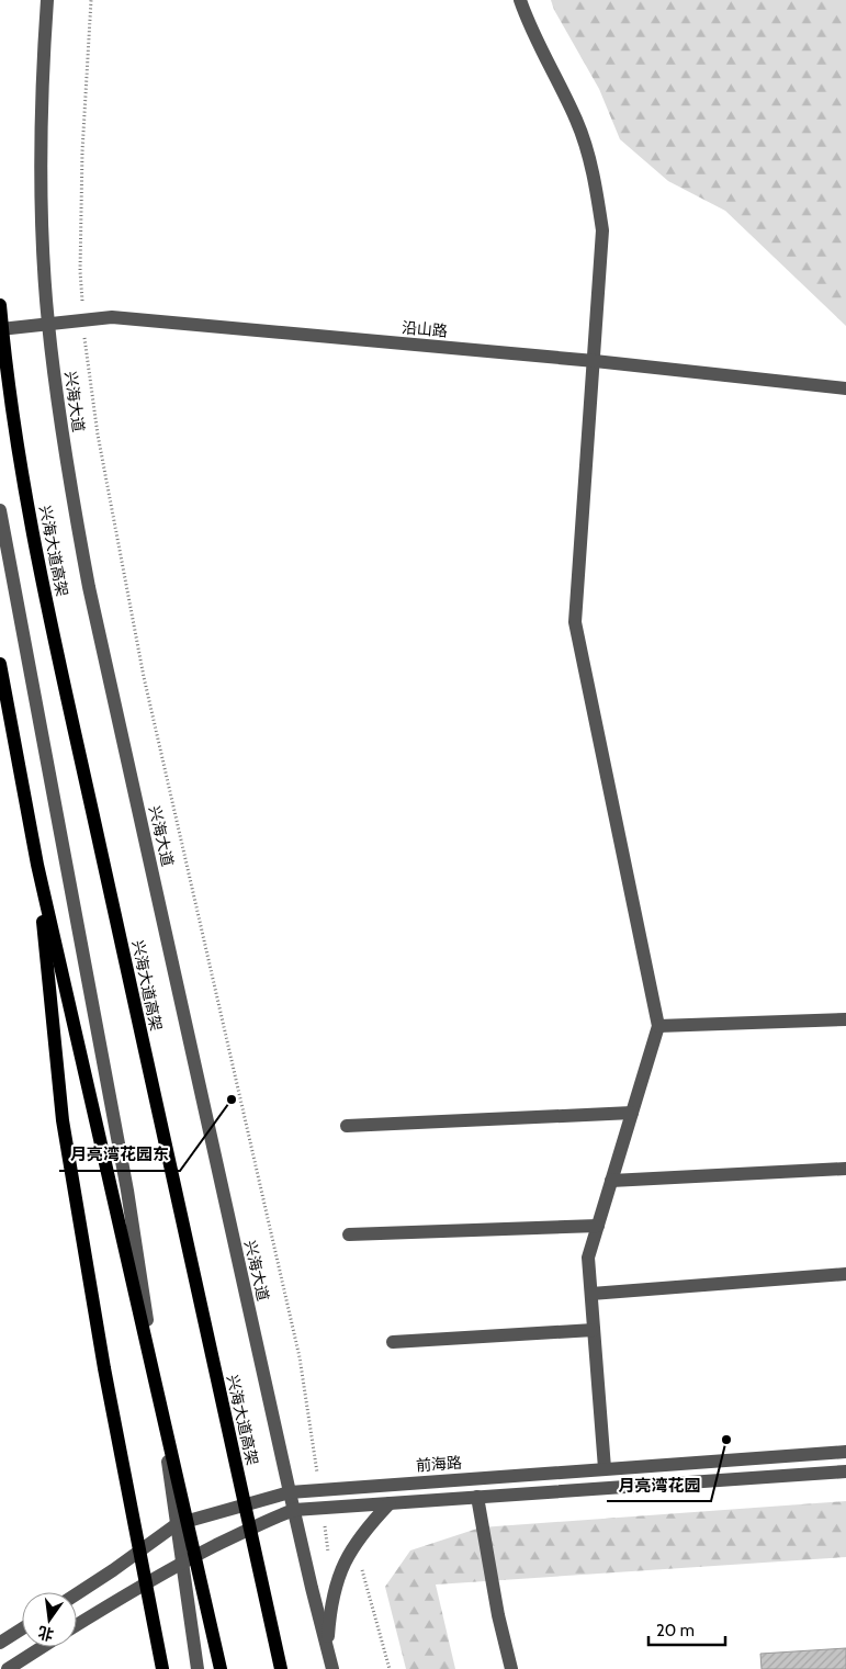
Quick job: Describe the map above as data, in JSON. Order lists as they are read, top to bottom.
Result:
{
  "streets": {
    "main road": ["兴海大道高架"],
    "street": ["沿山路", "兴海大道", "前海路"]
  },
  "crossings": [
    ["沿山路", "兴海大道"],
    ["兴海大道", "前海路"]
  ],
  "places": ["月亮湾花园东", "月亮湾花园"],
  "scale_bar": "20 m",
  "north": "bottom"
}
